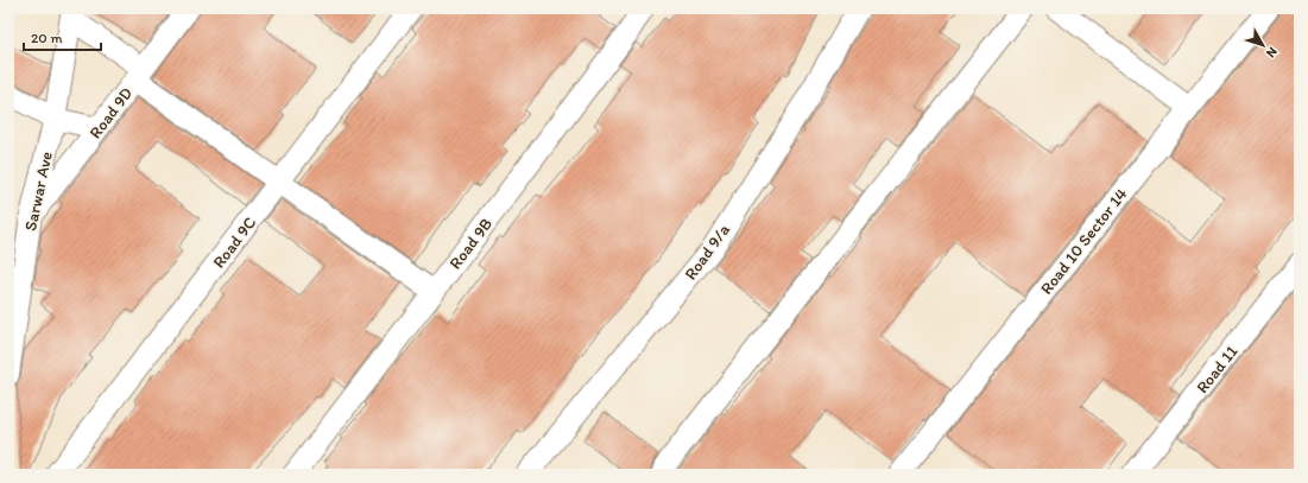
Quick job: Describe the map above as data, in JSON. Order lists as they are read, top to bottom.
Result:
{
  "streets": {
    "street": [
      "Road 9D",
      "Sarwar Ave",
      "Road 10 Sector 14",
      "Road 9C",
      "Road 9B",
      "Road 9/a",
      "Road 11"
    ]
  },
  "crossings": [
    ["Road 9D", "Sarwar Ave"]
  ],
  "scale_bar": "20 m",
  "north": "bottom right"
}
